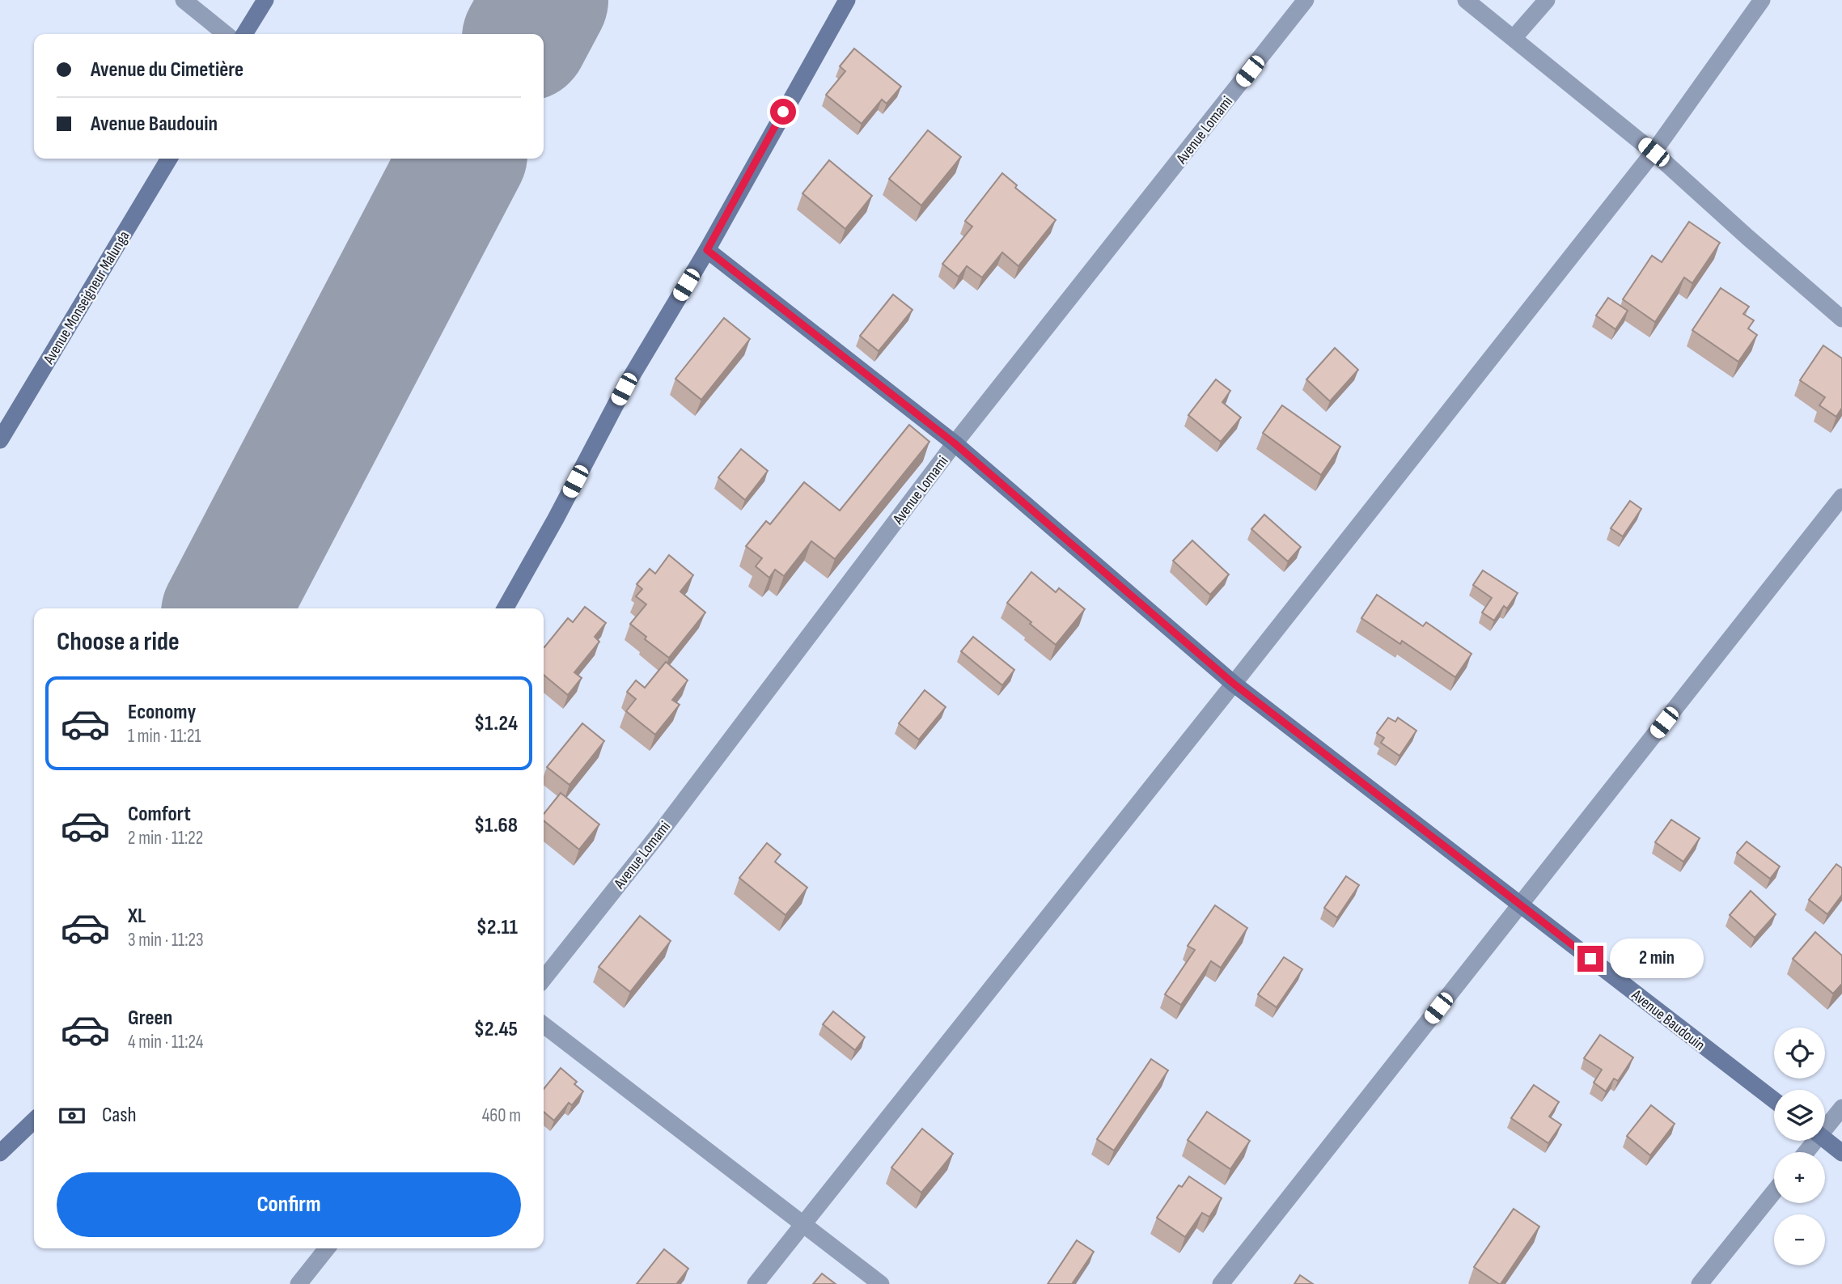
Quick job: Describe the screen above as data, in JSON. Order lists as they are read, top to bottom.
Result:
{
  "streets": {
    "street": ["Avenue Lomami", "Avenue Monseigneur Malunga", "Avenue Baudouin"]
  },
  "crossings": [
    ["Avenue Lomami", "Avenue Baudouin"]
  ],
  "page": {
    "banner": ["Avenue du Cimetière", "Avenue Baudouin"],
    "heading": "Choose a ride",
    "list": [
      {
        "name": "Economy",
        "note": "1 min · 11:21",
        "value": "$1.24"
      },
      {
        "name": "Comfort",
        "note": "2 min · 11:22",
        "value": "$1.68"
      },
      {
        "name": "XL",
        "note": "3 min · 11:23",
        "value": "$2.11"
      },
      {
        "name": "Green",
        "note": "4 min · 11:24",
        "value": "$2.45"
      }
    ],
    "bubble": "2 min",
    "map_buttons": ["+", "−"],
    "pay": ["Cash", "460 m"],
    "buttons": "Confirm"
  }
}
